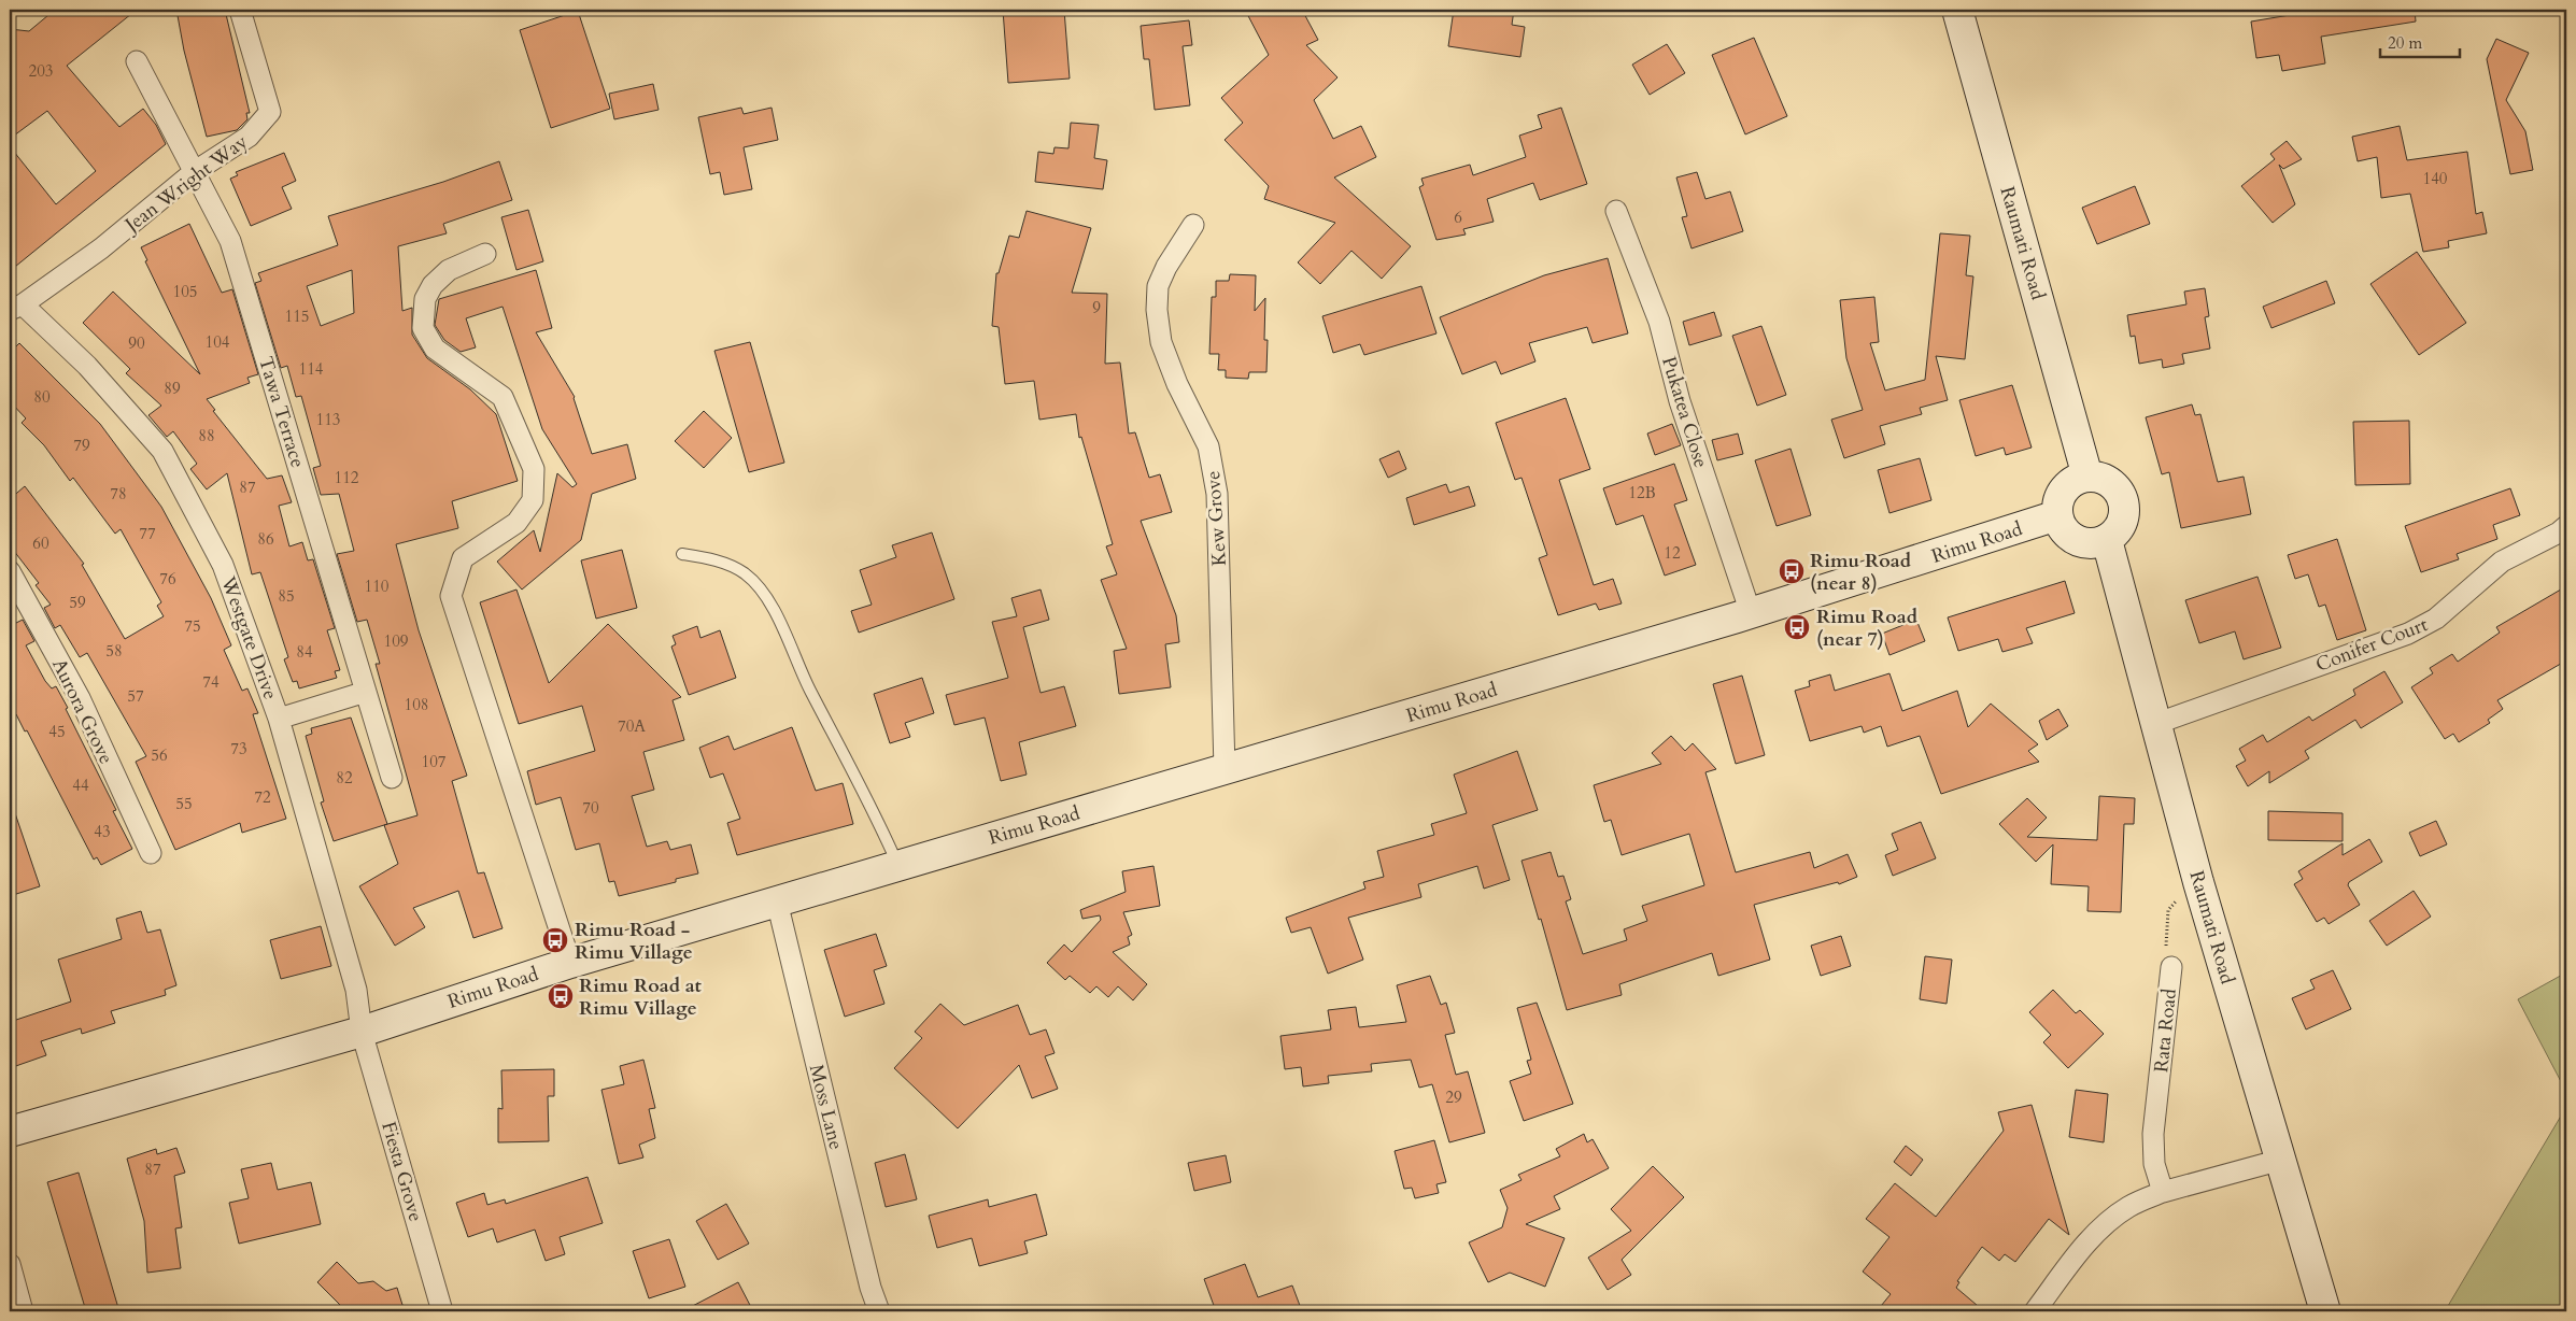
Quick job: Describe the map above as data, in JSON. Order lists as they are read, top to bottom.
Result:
{
  "streets": {
    "main road": ["Raumati Road", "Rimu Road"],
    "street": [
      "Jean Wright Way",
      "Tawa Terrace",
      "Pukatea Close",
      "Kew Grove",
      "Westgate Drive",
      "Conifer Court",
      "Aurora Grove",
      "Rata Road",
      "Moss Lane",
      "Fiesta Grove"
    ]
  },
  "crossings": [
    ["Jean Wright Way", "Tawa Terrace"],
    ["Jean Wright Way", "Westgate Drive"],
    ["Raumati Road", "Rimu Road"],
    ["Raumati Road", "Conifer Court"],
    ["Raumati Road", "Rata Road"],
    ["Pukatea Close", "Rimu Road"],
    ["Kew Grove", "Rimu Road"],
    ["Rimu Road", "Westgate Drive"],
    ["Rimu Road", "Moss Lane"],
    ["Rimu Road", "Fiesta Grove"],
    ["Westgate Drive", "Fiesta Grove"]
  ],
  "places": {
    "bus stop": [
      "Rimu Road (near 8)",
      "Rimu Road (near 7)",
      "Rimu Road - Rimu Village",
      "Rimu Road at Rimu Village"
    ]
  },
  "house_numbers": [
    "203",
    "140",
    "6",
    "105",
    "9",
    "115",
    "104",
    "90",
    "114",
    "89",
    "80",
    "113",
    "88",
    "79",
    "112",
    "87",
    "12B",
    "78",
    "77",
    "86",
    "60",
    "12",
    "76",
    "110",
    "85",
    "59",
    "75",
    "109",
    "58",
    "84",
    "74",
    "57",
    "108",
    "70A",
    "45",
    "73",
    "56",
    "107",
    "82",
    "44",
    "72",
    "55",
    "70",
    "43",
    "29",
    "87"
  ],
  "scale_bar": "20 m"
}
